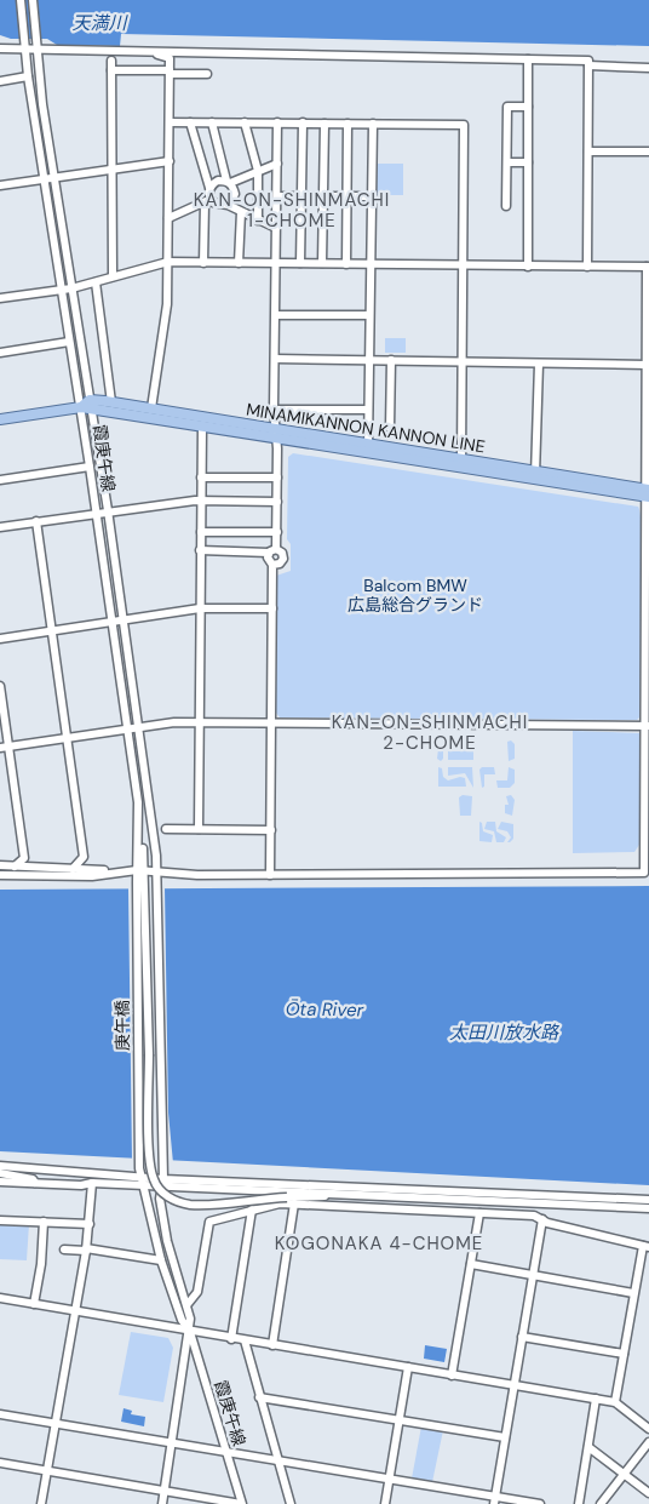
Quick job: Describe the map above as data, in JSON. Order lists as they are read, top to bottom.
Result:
{
  "streets": {
    "main road": ["MINAMIKANNON KANNON LINE"],
    "street": ["霞庚午線", "庚午橋"]
  },
  "crossings": [
    ["霞庚午線", "庚午橋"]
  ],
  "districts": ["KAN-ON-SHINMACHI 1-CHOME", "KAN-ON-SHINMACHI 2-CHOME", "KOGONAKA 4-CHOME"],
  "water": ["天満川", "Ōta River", "太田川放水路"],
  "parks": ["Balcom BMW 広島総合グランド"]
}
